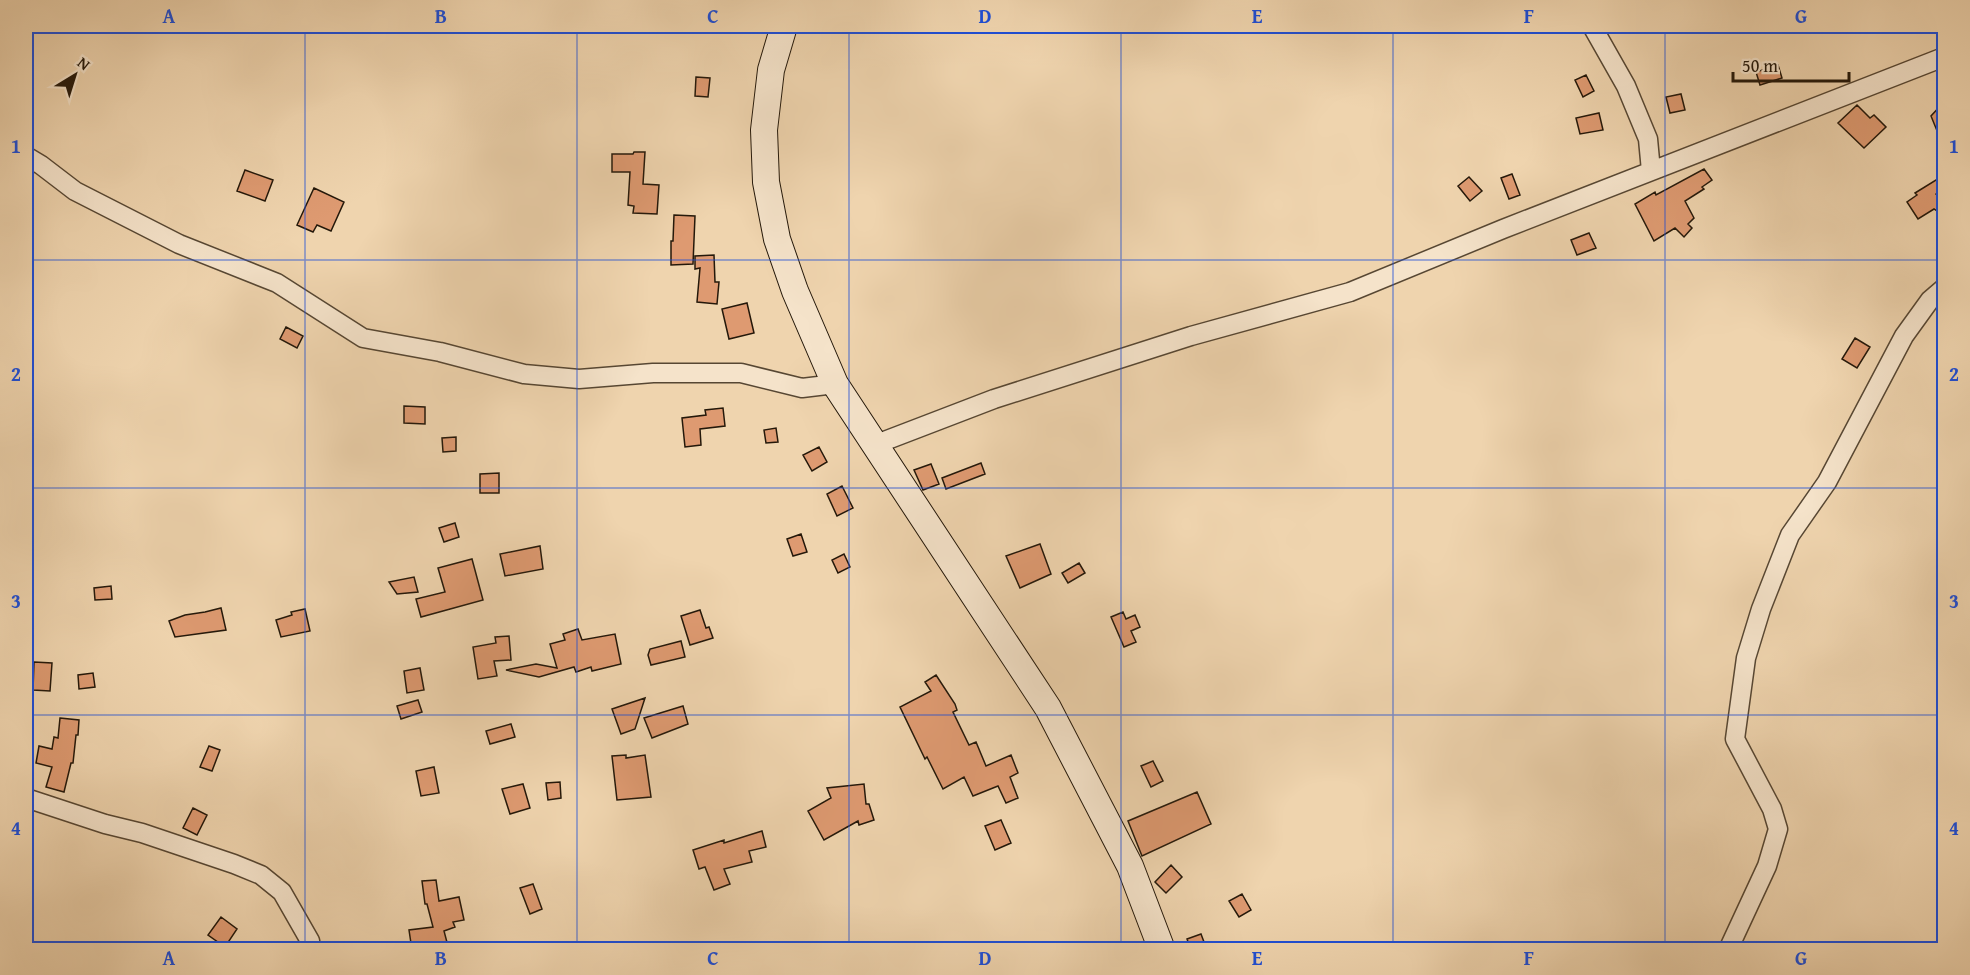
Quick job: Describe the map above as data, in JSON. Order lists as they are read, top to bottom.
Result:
{
  "scale_bar": "50 m",
  "north": "top right",
  "grid": {
    "columns": [
      "A",
      "B",
      "C",
      "D",
      "E",
      "F",
      "G"
    ],
    "rows": [
      "1",
      "2",
      "3",
      "4"
    ]
  }
}
